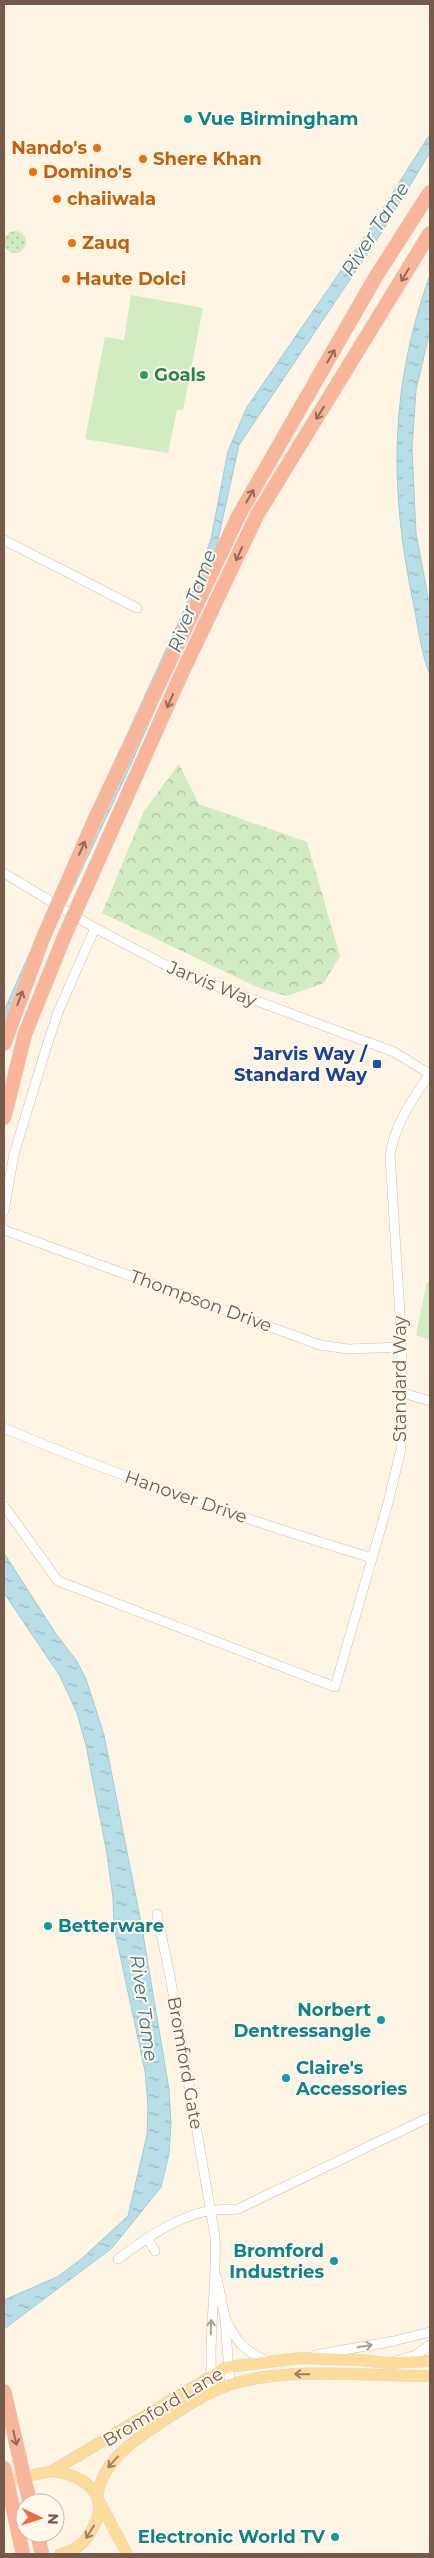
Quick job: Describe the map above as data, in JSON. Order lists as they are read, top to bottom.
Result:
{
  "streets": {
    "main road": ["Bromford Lane"],
    "street": [
      "Jarvis Way",
      "Thompson Drive",
      "Standard Way",
      "Hanover Drive",
      "Bromford Gate"
    ]
  },
  "crossings": [
    ["Jarvis Way", "Standard Way"],
    ["Thompson Drive", "Standard Way"],
    ["Standard Way", "Hanover Drive"],
    ["Bromford Gate", "Bromford Lane"]
  ],
  "water": ["River Tame"],
  "places": {
    "other": [
      "Vue Birmingham",
      "Nando's",
      "Shere Khan",
      "Domino's",
      "chaiiwala",
      "Zauq",
      "Haute Dolci",
      "Goals",
      "Betterware",
      "Norbert Dentressangle",
      "Claire's Accessories",
      "Bromford Industries",
      "Electronic World TV"
    ],
    "transit": ["Jarvis Way / Standard Way"]
  },
  "north": "right"
}
